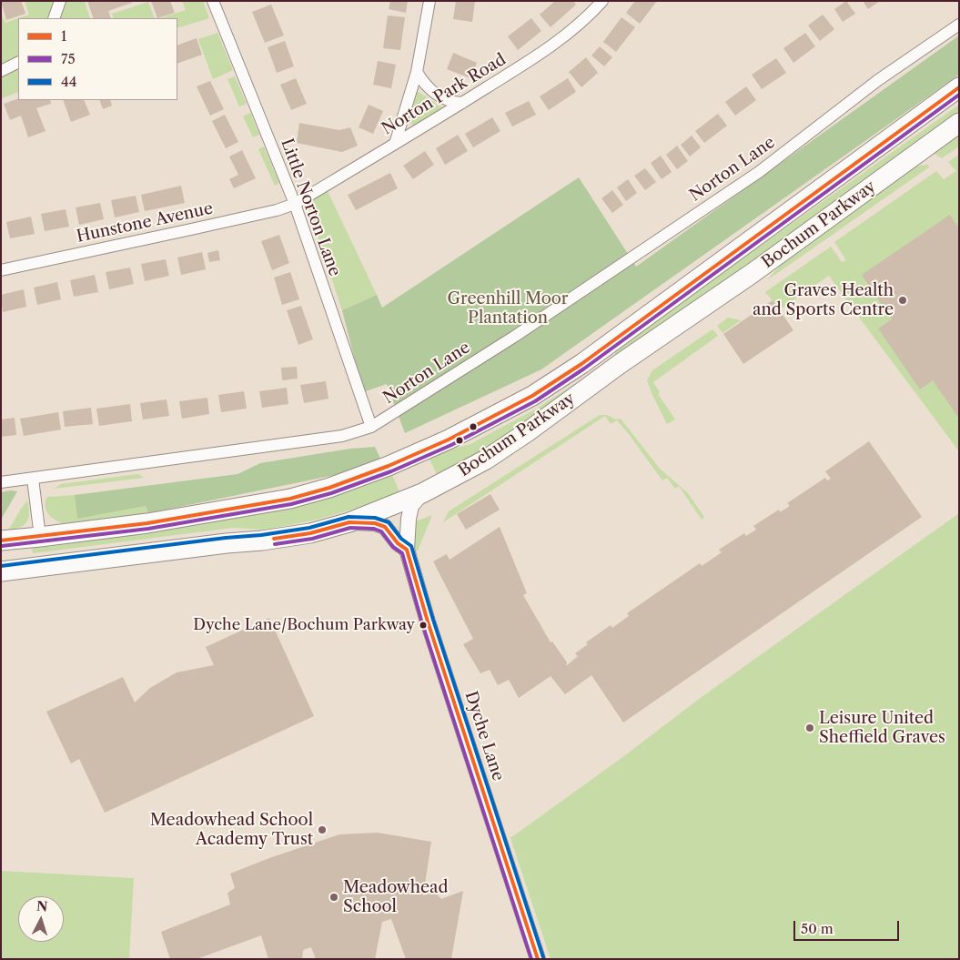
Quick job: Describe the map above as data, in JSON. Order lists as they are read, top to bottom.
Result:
{
  "streets": {
    "highway": ["Bochum Parkway"],
    "street": [
      "Norton Park Road",
      "Norton Lane",
      "Little Norton Lane",
      "Hunstone Avenue",
      "Dyche Lane"
    ]
  },
  "crossings": [
    ["Norton Park Road", "Little Norton Lane"],
    ["Norton Park Road", "Hunstone Avenue"],
    ["Norton Lane", "Little Norton Lane"],
    ["Little Norton Lane", "Hunstone Avenue"],
    ["Bochum Parkway", "Dyche Lane"]
  ],
  "parks": ["Greenhill Moor Plantation"],
  "places": [
    "Graves Health and Sports Centre",
    "Dyche Lane/Bochum Parkway",
    "Leisure United Sheffield Graves",
    "Meadowhead School Academy Trust",
    "Meadowhead School"
  ],
  "lines": ["transit line 1", "transit line 75", "transit line 44"],
  "legend": ["1", "75", "44"],
  "scale_bar": "50 m",
  "north": "top"
}
